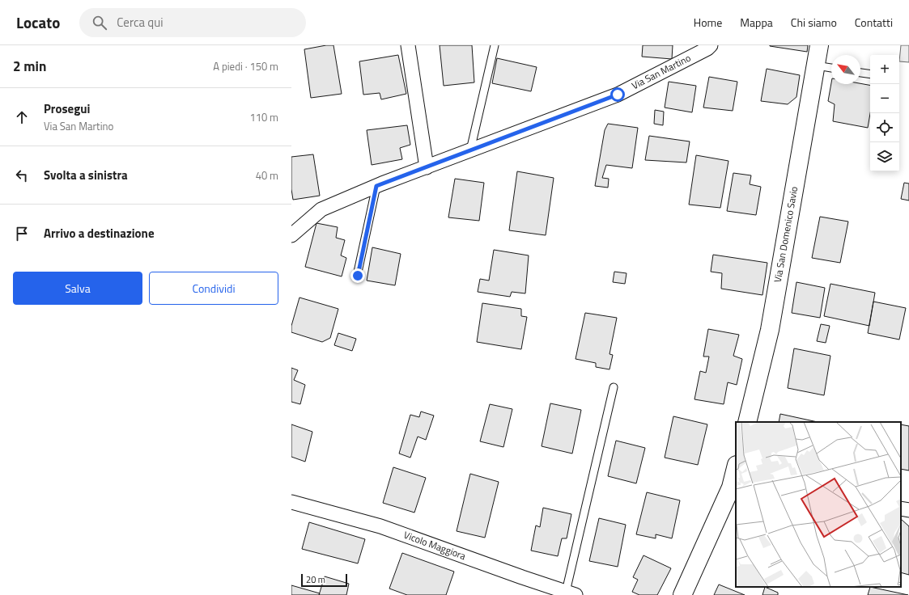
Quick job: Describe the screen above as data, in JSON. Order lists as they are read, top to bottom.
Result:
{
  "streets": {
    "street": ["Via San Martino", "Via San Domenico Savio", "Vicolo Maggiora"]
  },
  "scale_bar": "20 m",
  "north": "top left",
  "page": {
    "header": "Locato",
    "search": "Cerca qui",
    "nav": [
      "Home",
      "Mappa",
      "Chi siamo",
      "Contatti"
    ],
    "heading": ["2 min", "A piedi · 150 m"],
    "map_buttons": ["+", "−"],
    "list": [
      ["Prosegui", "Via San Martino", "110 m"],
      ["Svolta a sinistra", "40 m"],
      "Arrivo a destinazione"
    ],
    "buttons": ["Salva", "Condividi"],
    "scale": "20 m"
  }
}
